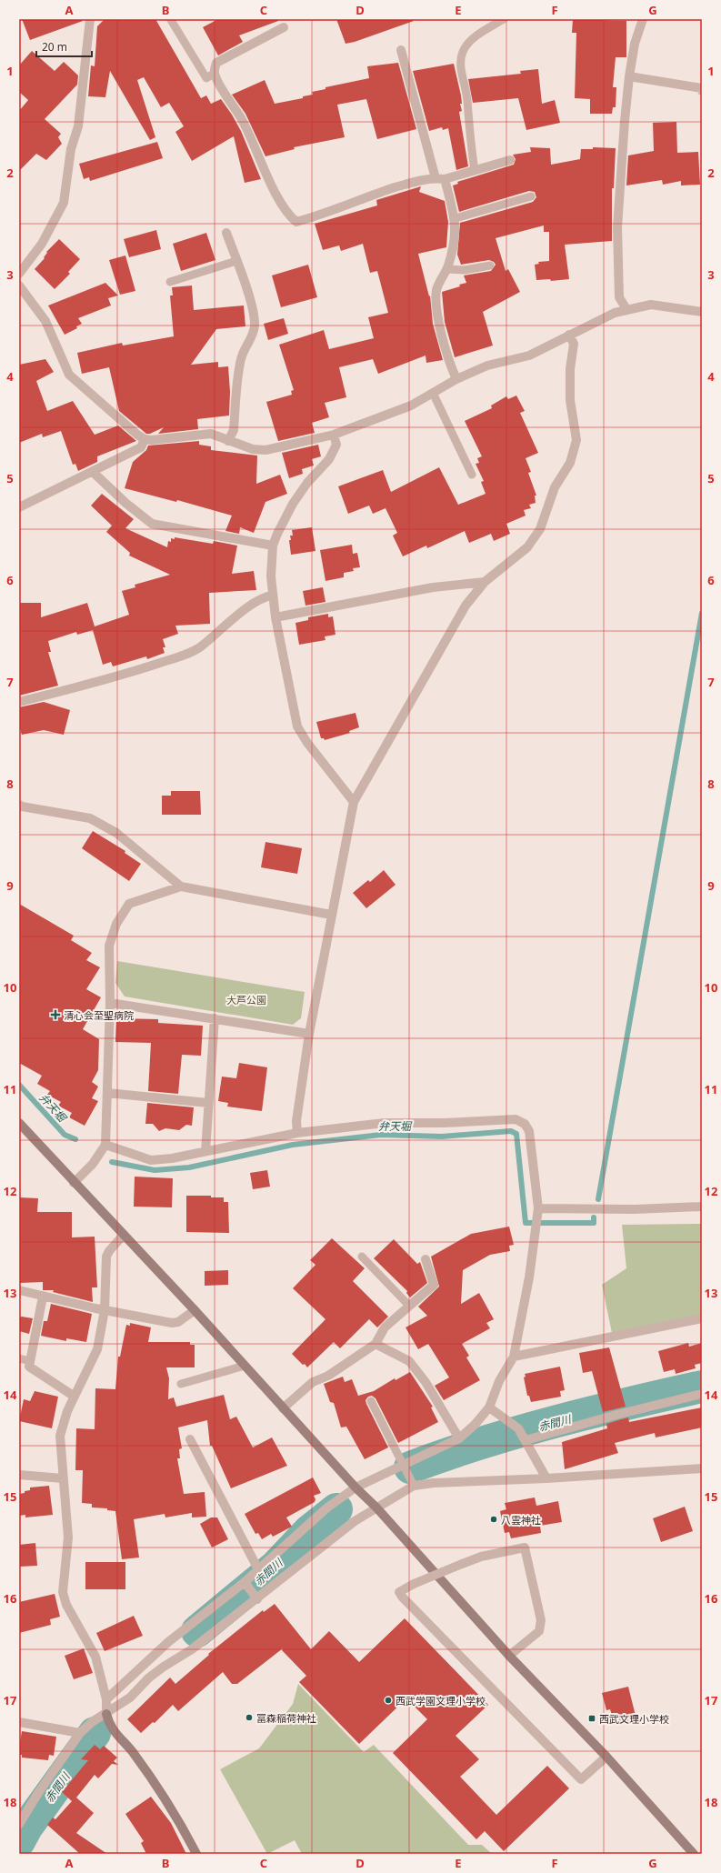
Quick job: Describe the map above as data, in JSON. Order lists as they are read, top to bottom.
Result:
{
  "water": ["弁天堀", "赤間川"],
  "parks": ["大芦公園"],
  "places": {
    "health": ["清心会至聖病院"],
    "other": ["八雲神社", "西武学園文理小学校", "冨森稲荷神社"],
    "transit": ["西武文理小学校"]
  },
  "scale_bar": "20 m",
  "grid": {
    "columns": [
      "A",
      "B",
      "C",
      "D",
      "E",
      "F",
      "G"
    ],
    "rows": [
      "1",
      "2",
      "3",
      "4",
      "5",
      "6",
      "7",
      "8",
      "9",
      "10",
      "11",
      "12",
      "13",
      "14",
      "15",
      "16",
      "17",
      "18"
    ]
  }
}
